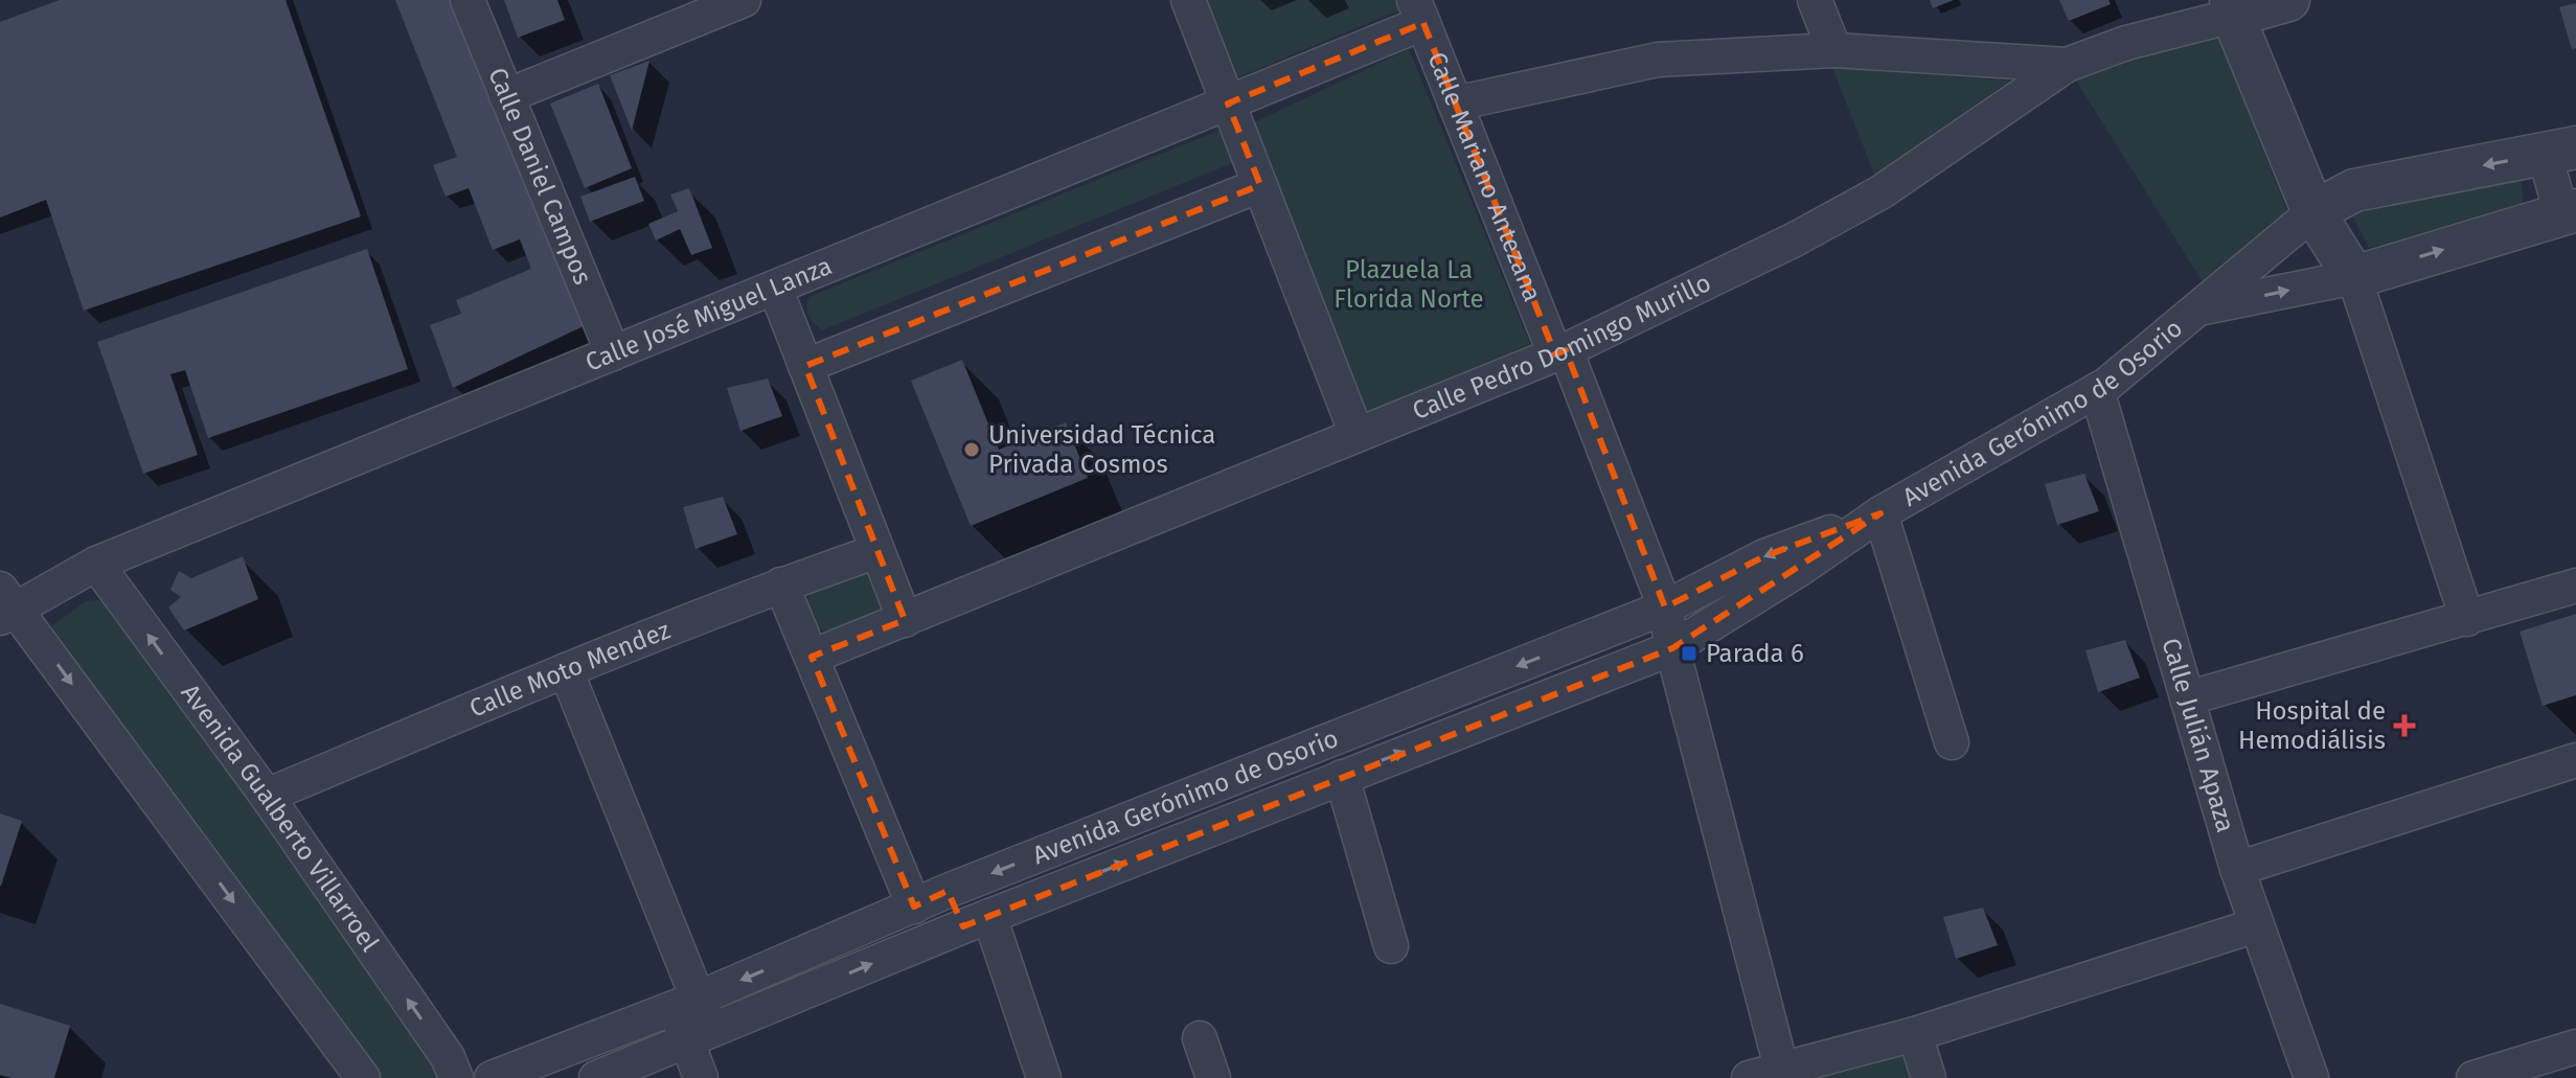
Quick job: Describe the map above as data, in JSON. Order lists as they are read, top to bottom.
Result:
{
  "streets": {
    "street": [
      "Calle Daniel Campos",
      "Calle Mariano Antezana",
      "Calle José Miguel Lanza",
      "Calle Pedro Domingo Murillo",
      "Avenida Gerónimo de Osorio",
      "Calle Moto Mendez",
      "Calle Julián Apaza",
      "Avenida Gualberto Villarroel"
    ]
  },
  "crossings": [
    ["Calle Daniel Campos", "Calle José Miguel Lanza"],
    ["Calle Mariano Antezana", "Calle José Miguel Lanza"],
    ["Calle Mariano Antezana", "Calle Pedro Domingo Murillo"],
    ["Calle Mariano Antezana", "Avenida Gerónimo de Osorio"],
    ["Calle José Miguel Lanza", "Avenida Gualberto Villarroel"],
    ["Avenida Gerónimo de Osorio", "Calle Julián Apaza"],
    ["Calle Moto Mendez", "Avenida Gualberto Villarroel"]
  ],
  "parks": ["Plazuela La Florida Norte"],
  "places": {
    "other": ["Universidad Técnica Privada Cosmos"],
    "transit": ["Parada 6"],
    "health": ["Hospital de Hemodiálisis"]
  }
}
